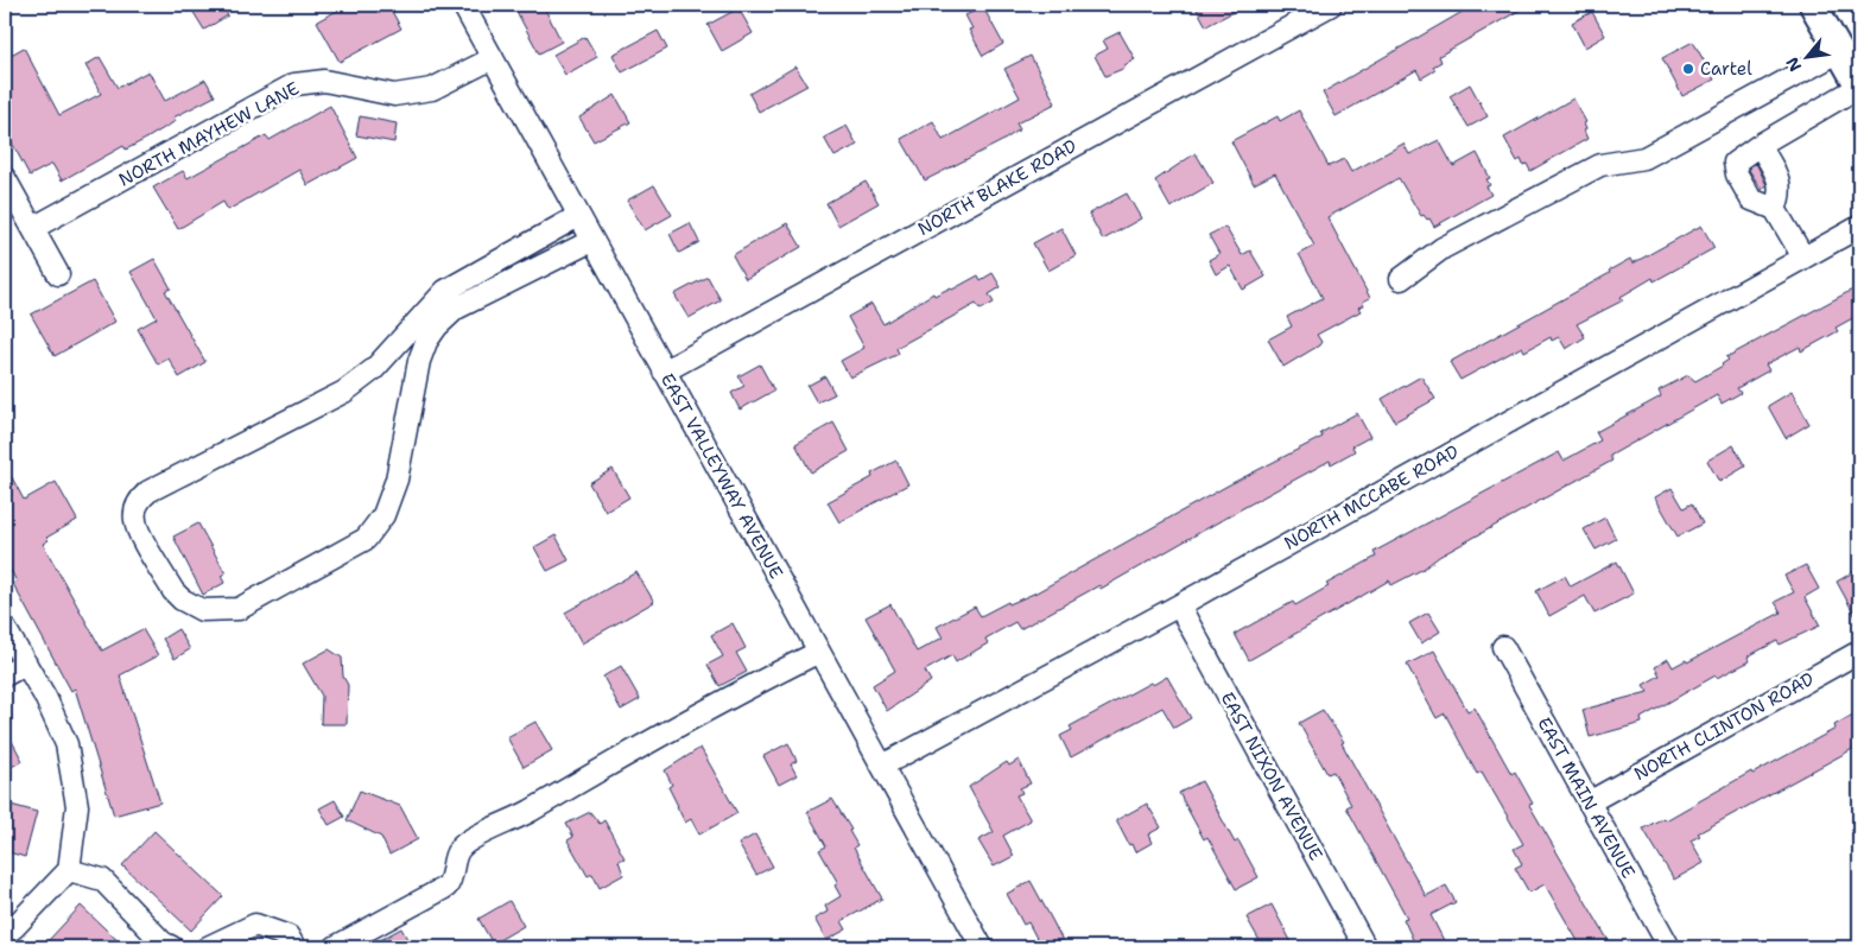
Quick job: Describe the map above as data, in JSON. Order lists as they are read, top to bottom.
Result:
{
  "streets": {
    "street": [
      "NORTH MAYHEW LANE",
      "NORTH BLAKE ROAD",
      "EAST VALLEYWAY AVENUE",
      "NORTH MCCABE ROAD",
      "NORTH CLINTON ROAD",
      "EAST NIXON AVENUE",
      "EAST MAIN AVENUE"
    ]
  },
  "crossings": [
    ["NORTH MAYHEW LANE", "EAST VALLEYWAY AVENUE"],
    ["NORTH BLAKE ROAD", "EAST VALLEYWAY AVENUE"],
    ["EAST VALLEYWAY AVENUE", "NORTH MCCABE ROAD"],
    ["NORTH MCCABE ROAD", "EAST NIXON AVENUE"],
    ["NORTH CLINTON ROAD", "EAST MAIN AVENUE"]
  ],
  "places": ["Cartel"],
  "north": "bottom left"
}
